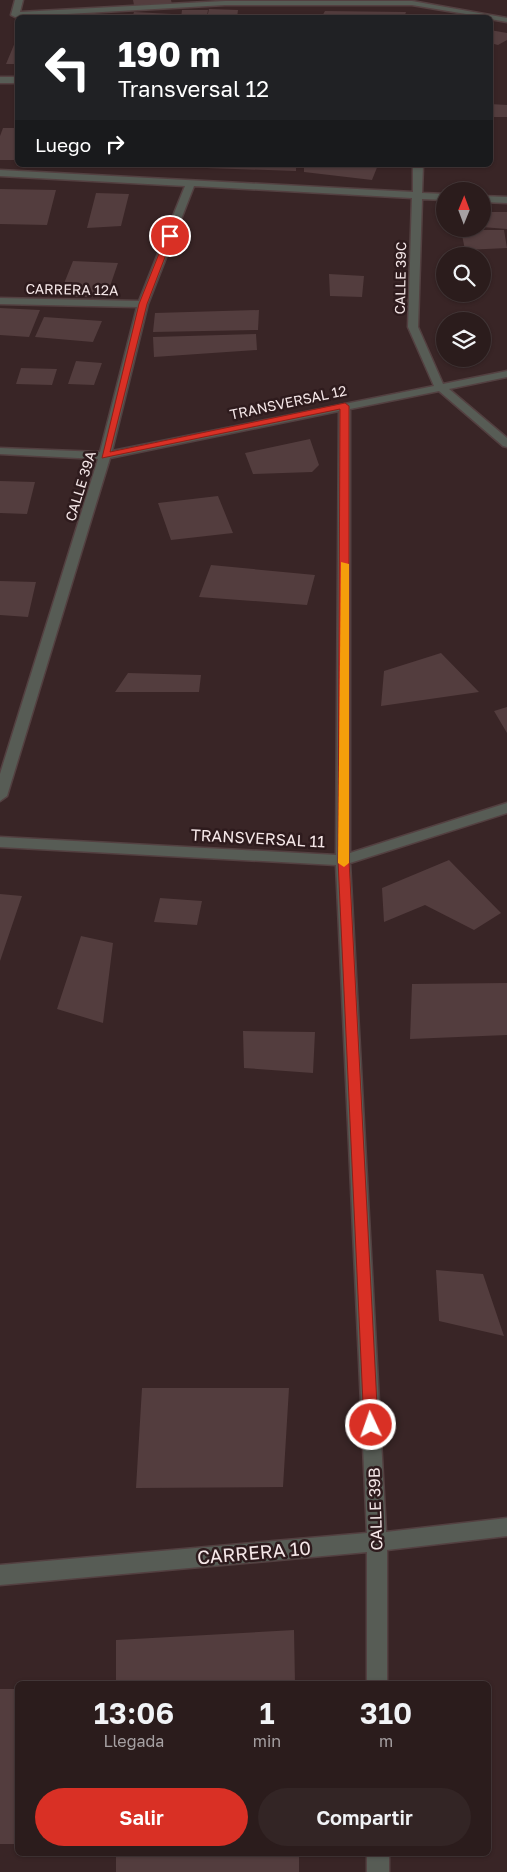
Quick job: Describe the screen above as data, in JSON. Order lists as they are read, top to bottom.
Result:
{
  "streets": {
    "street": [
      "CALLE 39C",
      "CARRERA 12A",
      "TRANSVERSAL 12",
      "CALLE 39A",
      "TRANSVERSAL 11",
      "CALLE 39B",
      "CARRERA 10"
    ]
  },
  "crossings": [
    ["CALLE 39C", "TRANSVERSAL 12"],
    ["CARRERA 12A", "CALLE 39A"],
    ["TRANSVERSAL 12", "CALLE 39A"],
    ["TRANSVERSAL 12", "CALLE 39B"],
    ["TRANSVERSAL 11", "CALLE 39B"],
    ["CALLE 39B", "CARRERA 10"]
  ],
  "north": "top",
  "page": {
    "turn": ["190 m", "Transversal 12"],
    "then": "Luego",
    "eta": [
      "13:06",
      "Llegada",
      "1",
      "min",
      "310",
      "m"
    ],
    "buttons": ["Salir", "Compartir"]
  }
}
